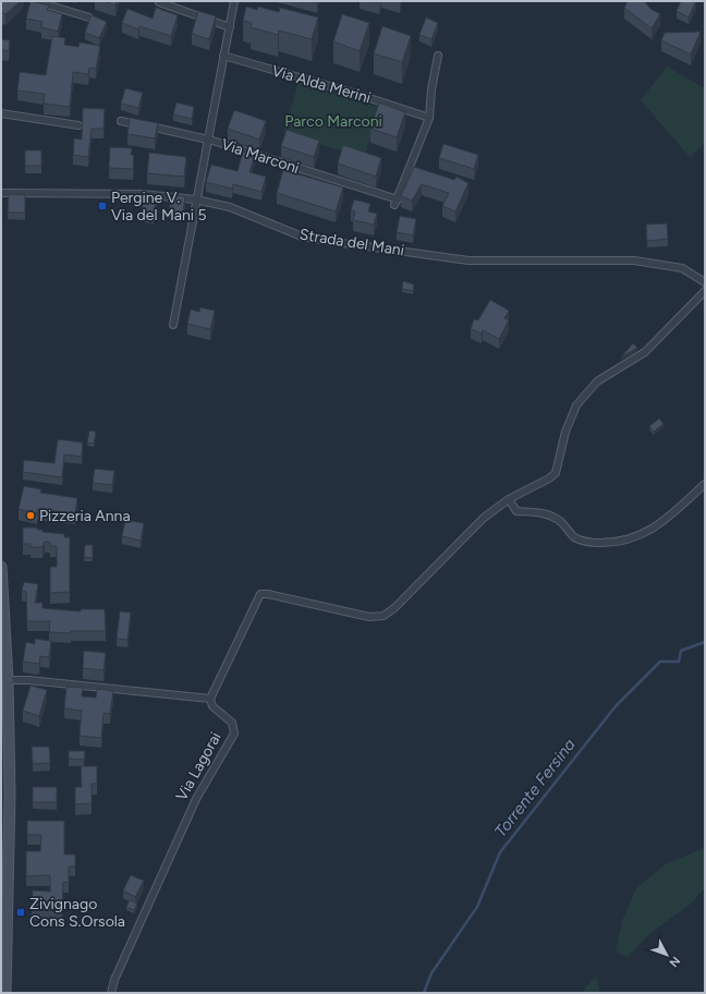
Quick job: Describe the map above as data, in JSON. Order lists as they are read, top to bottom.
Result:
{
  "streets": {
    "street": [
      "Via Alda Merini",
      "Via Marconi",
      "Strada del Mani",
      "Via Lagorai"
    ]
  },
  "crossings": [
    ["Via Alda Merini", "Via Marconi"]
  ],
  "water": ["Torrente Fersina"],
  "parks": ["Parco Marconi"],
  "places": {
    "transit": ["Pergine V. Via del Mani 5", "Zivignago Cons S.Orsola"],
    "other": ["Pizzeria Anna"]
  },
  "north": "bottom right"
}
